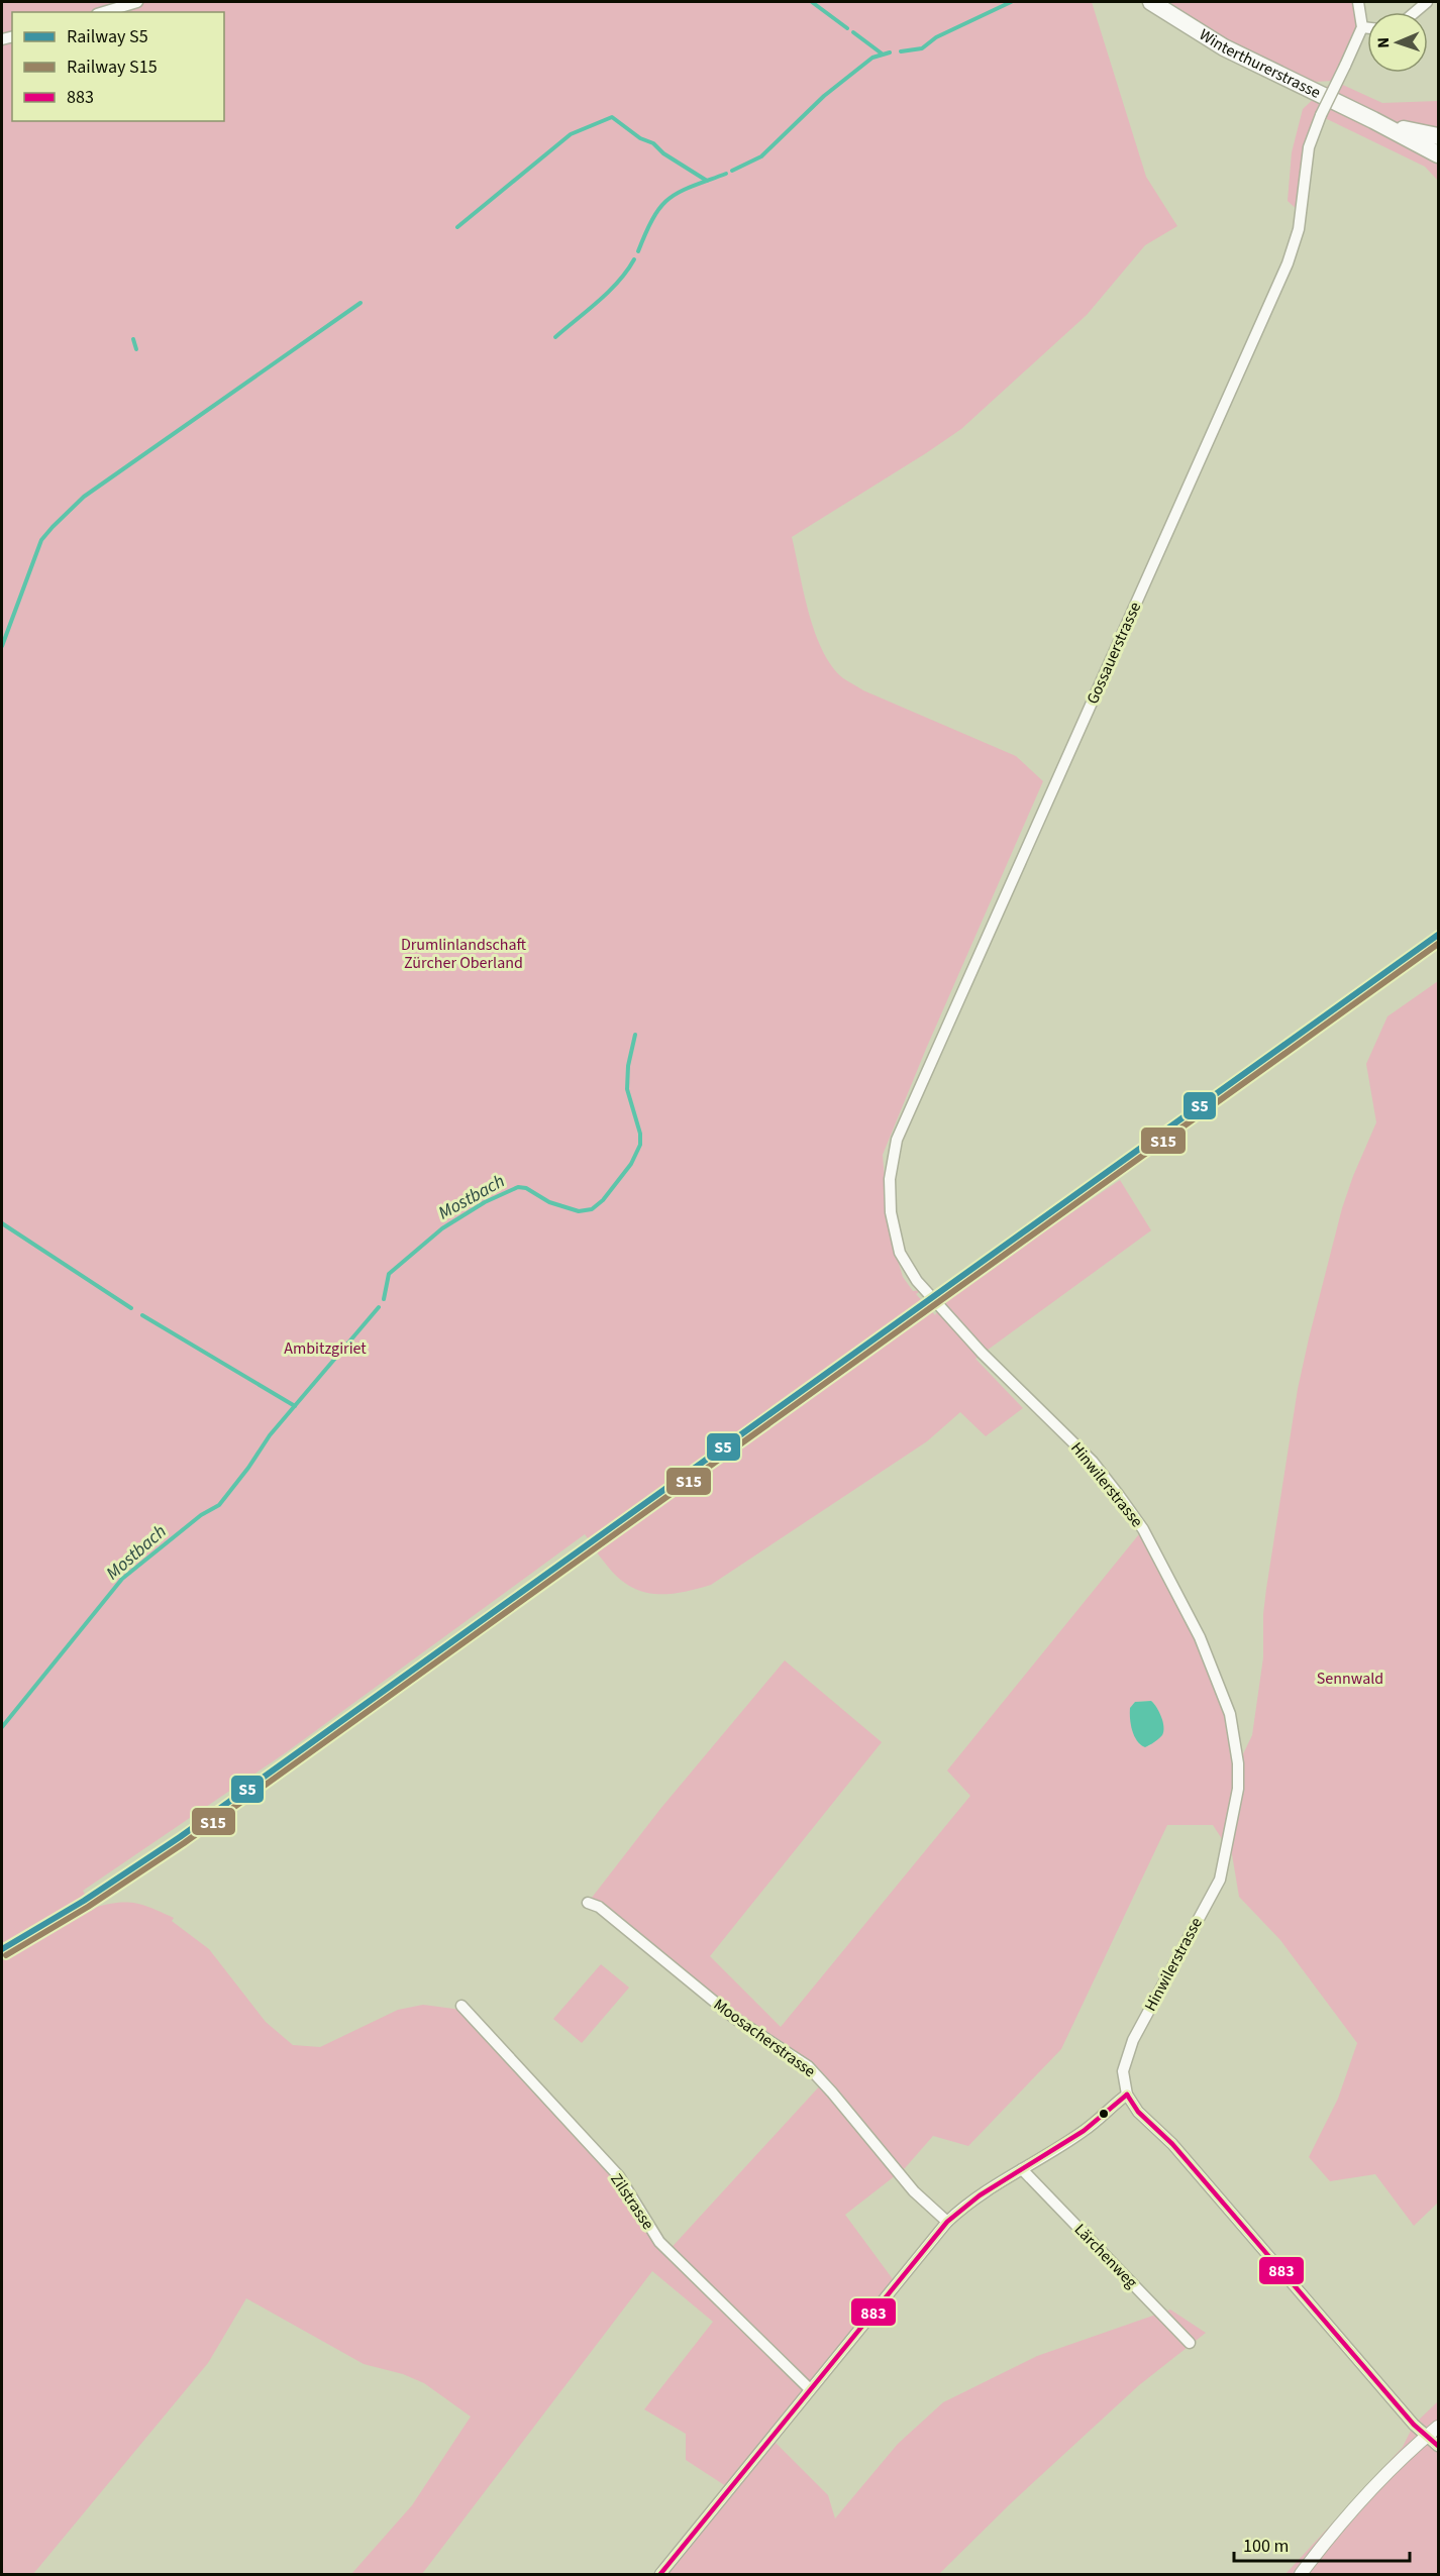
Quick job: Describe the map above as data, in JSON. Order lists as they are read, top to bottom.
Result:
{
  "streets": {
    "highway": ["Winterthurerstrasse"],
    "street": [
      "Gossauerstrasse",
      "Hinwilerstrasse",
      "Moosacherstrasse",
      "Zilstrasse",
      "Lärchenweg"
    ]
  },
  "crossings": [
    ["Gossauerstrasse", "Hinwilerstrasse"]
  ],
  "water": ["Mostbach"],
  "parks": ["Drumlinlandschaft Zürcher Oberland", "Ambitzgiriet", "Sennwald"],
  "lines": ["rail line S5", "rail line S15", "transit line 883"],
  "legend": ["Railway S5", "Railway S15", "883"],
  "scale_bar": "100 m",
  "north": "left"
}
